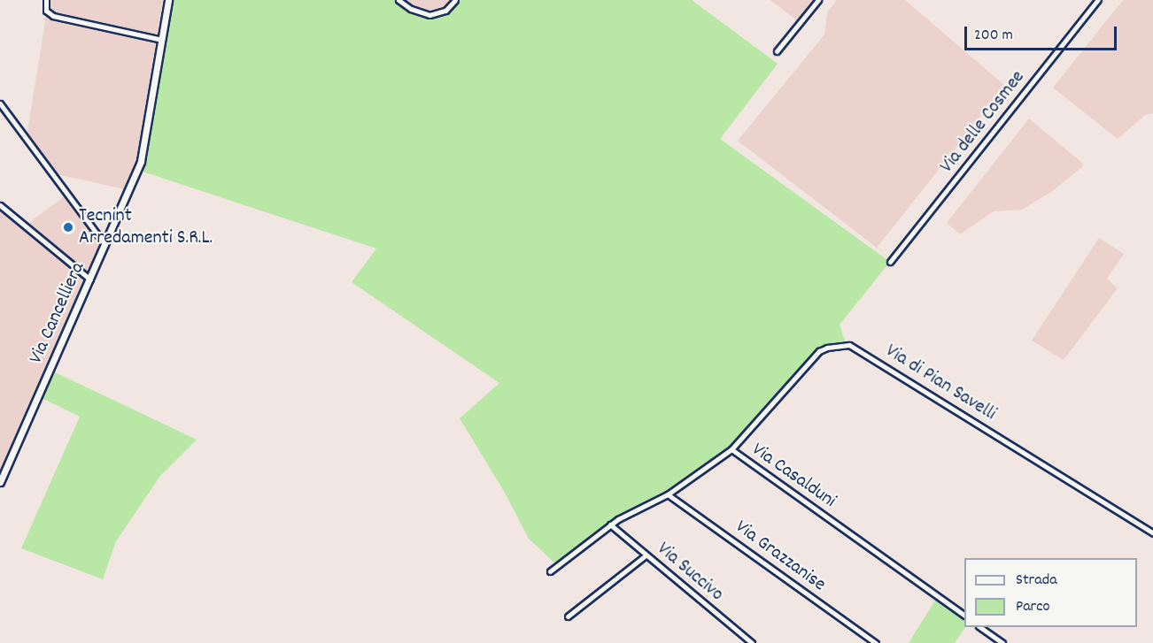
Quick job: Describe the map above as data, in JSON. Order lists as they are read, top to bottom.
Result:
{
  "streets": {
    "street": [
      "Via delle Cosmee",
      "Via Cancelliera",
      "Via di Pian Savelli",
      "Via Casalduni",
      "Via Grazzanise",
      "Via Succivo"
    ]
  },
  "crossings": [
    ["Via di Pian Savelli", "Via Casalduni"],
    ["Via Casalduni", "Via Grazzanise"],
    ["Via Casalduni", "Via Succivo"]
  ],
  "places": ["Tecnint Arredamenti S.R.L."],
  "legend": ["Strada", "Parco"],
  "scale_bar": "200 m"
}
